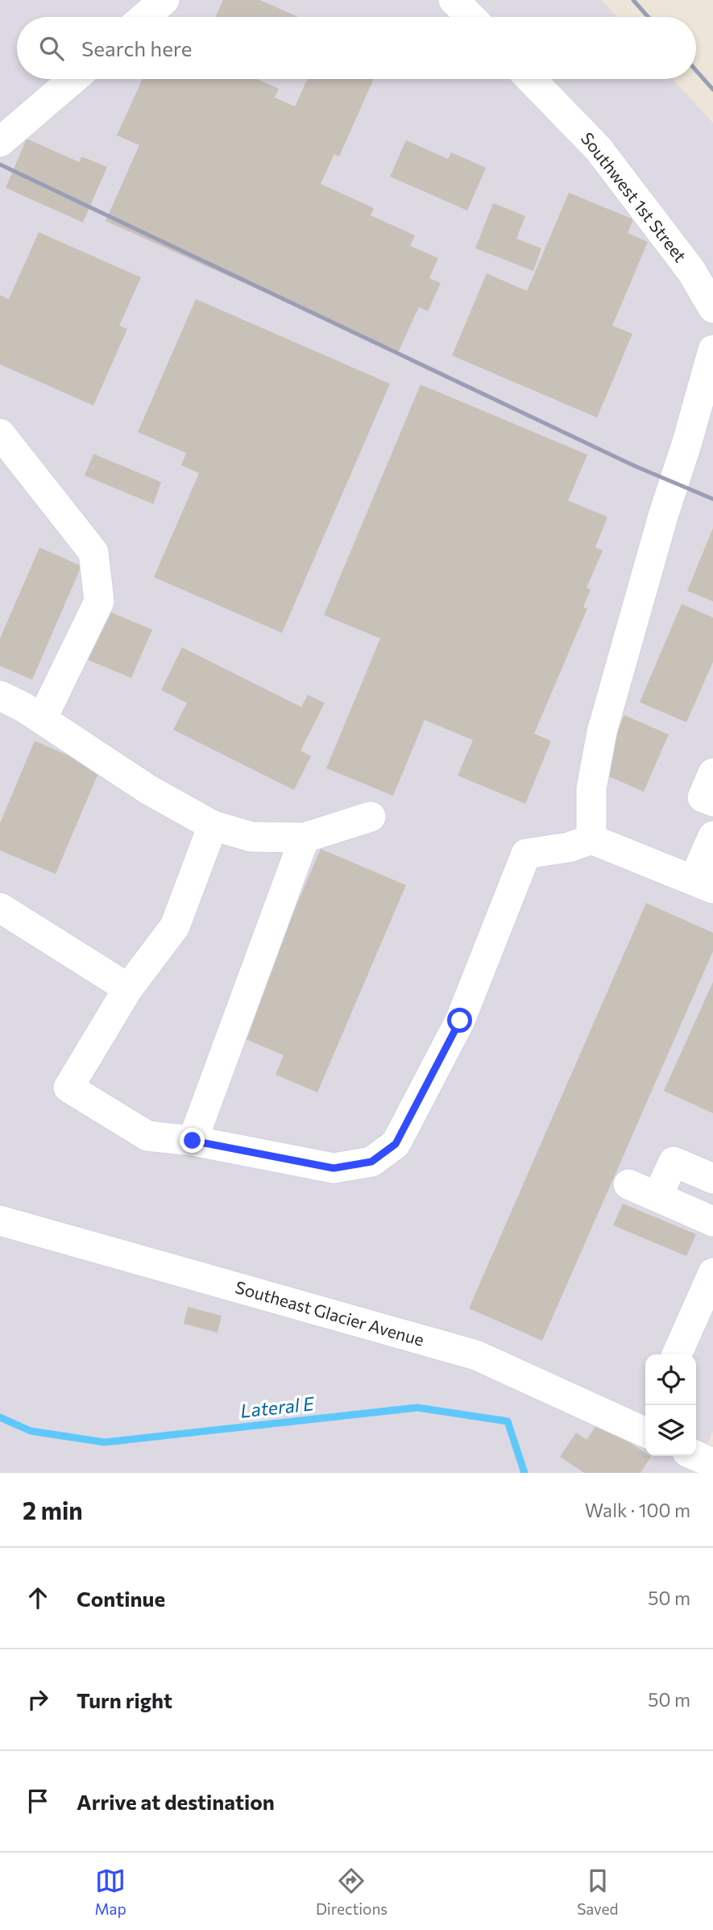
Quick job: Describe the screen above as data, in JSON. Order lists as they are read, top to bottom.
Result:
{
  "streets": {
    "street": ["Southwest 1st Street", "Southeast Glacier Avenue"]
  },
  "water": ["Lateral E"],
  "page": {
    "search": "Search here",
    "heading": ["2 min", "Walk · 100 m"],
    "list": [
      ["Continue", "50 m"],
      ["Turn right", "50 m"],
      "Arrive at destination"
    ],
    "nav": ["Map", "Directions", "Saved"]
  }
}
